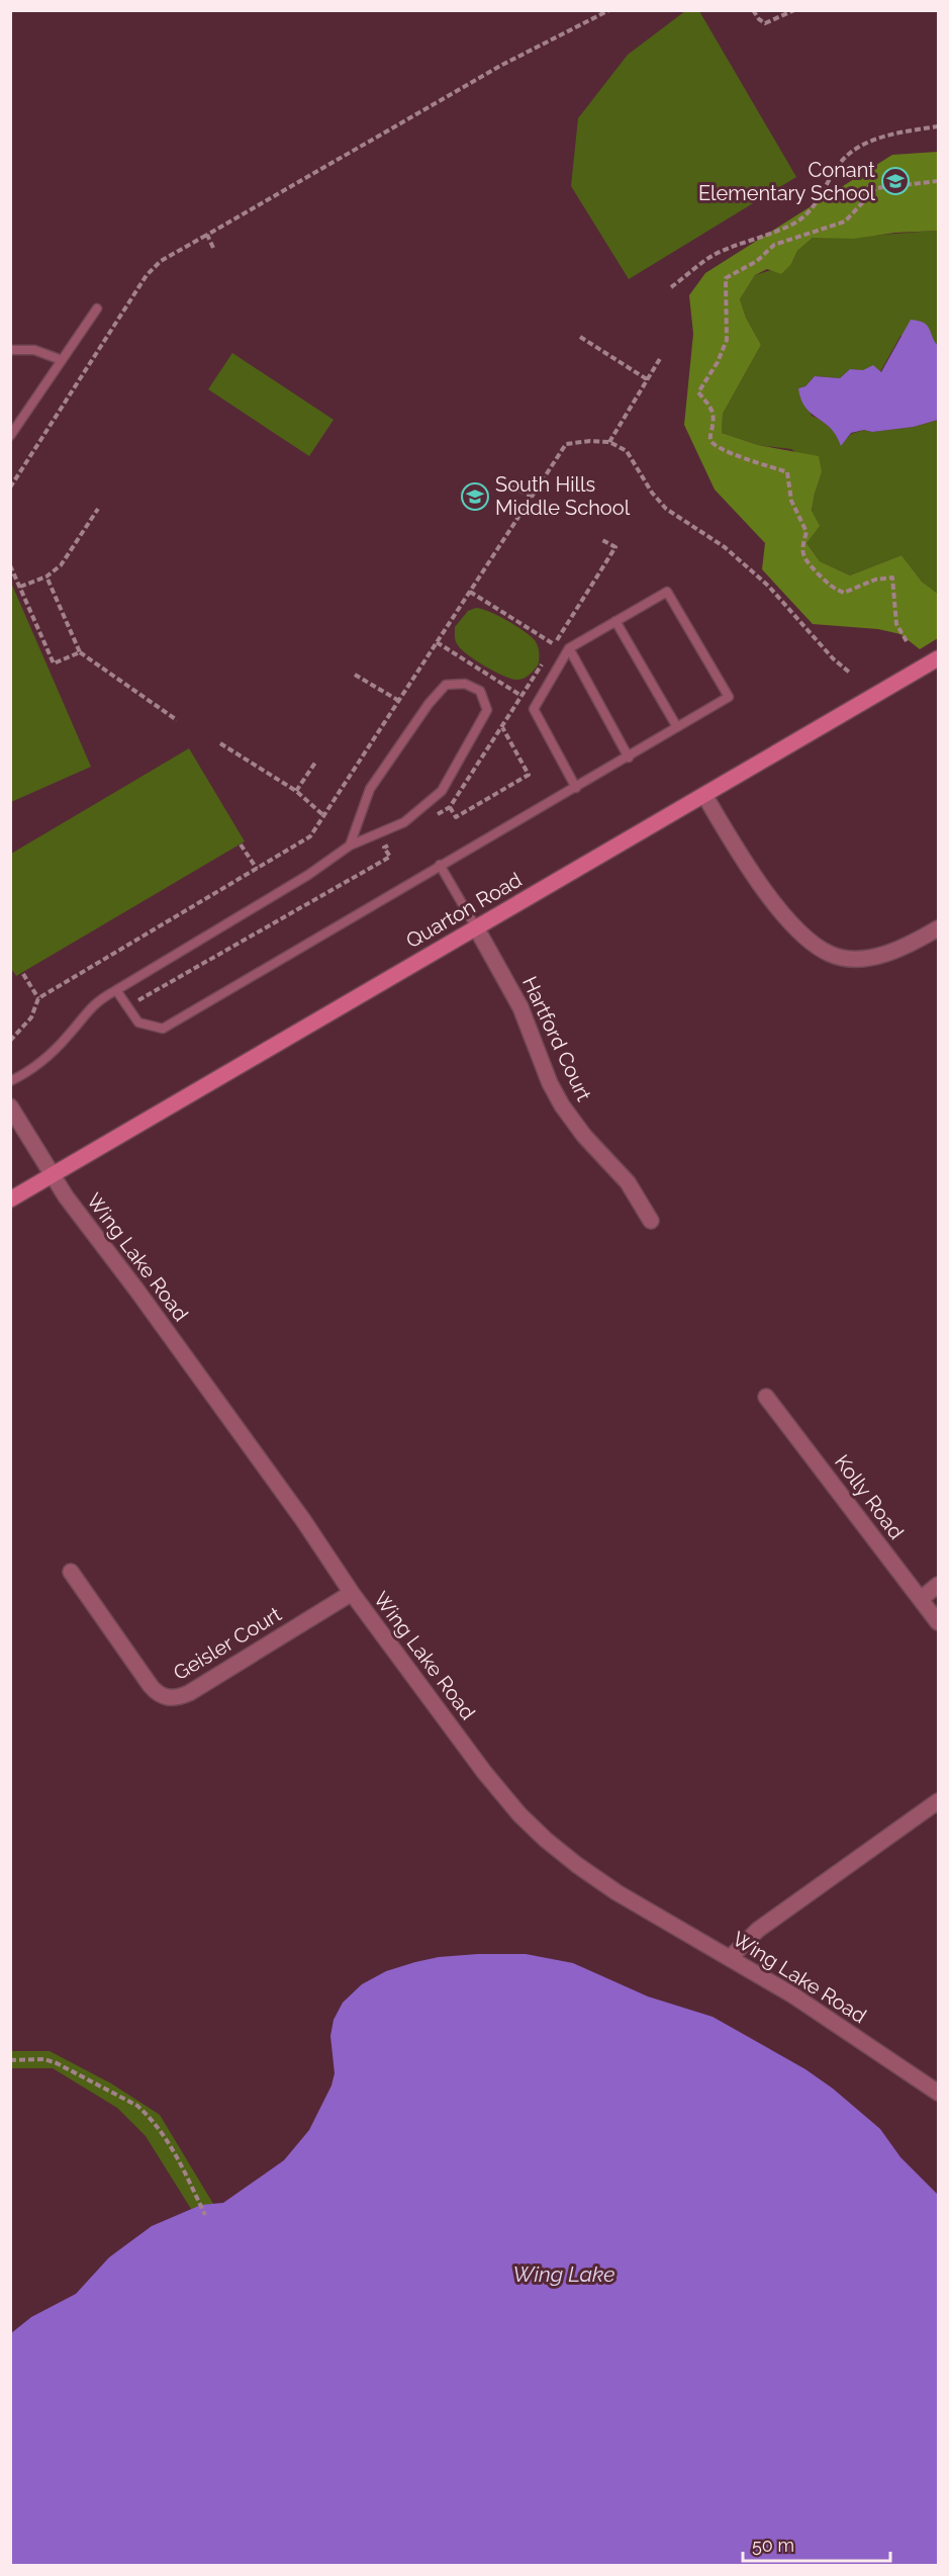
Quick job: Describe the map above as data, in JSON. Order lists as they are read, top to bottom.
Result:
{
  "streets": {
    "street": [
      "Quarton Road",
      "Hartford Court",
      "Wing Lake Road",
      "Kolly Road",
      "Geisler Court"
    ]
  },
  "crossings": [
    ["Quarton Road", "Hartford Court"],
    ["Quarton Road", "Wing Lake Road"],
    ["Wing Lake Road", "Geisler Court"]
  ],
  "water": ["Wing Lake"],
  "places": {
    "school or university": ["Conant Elementary School", "South Hills Middle School"]
  },
  "scale_bar": "50 m"
}
